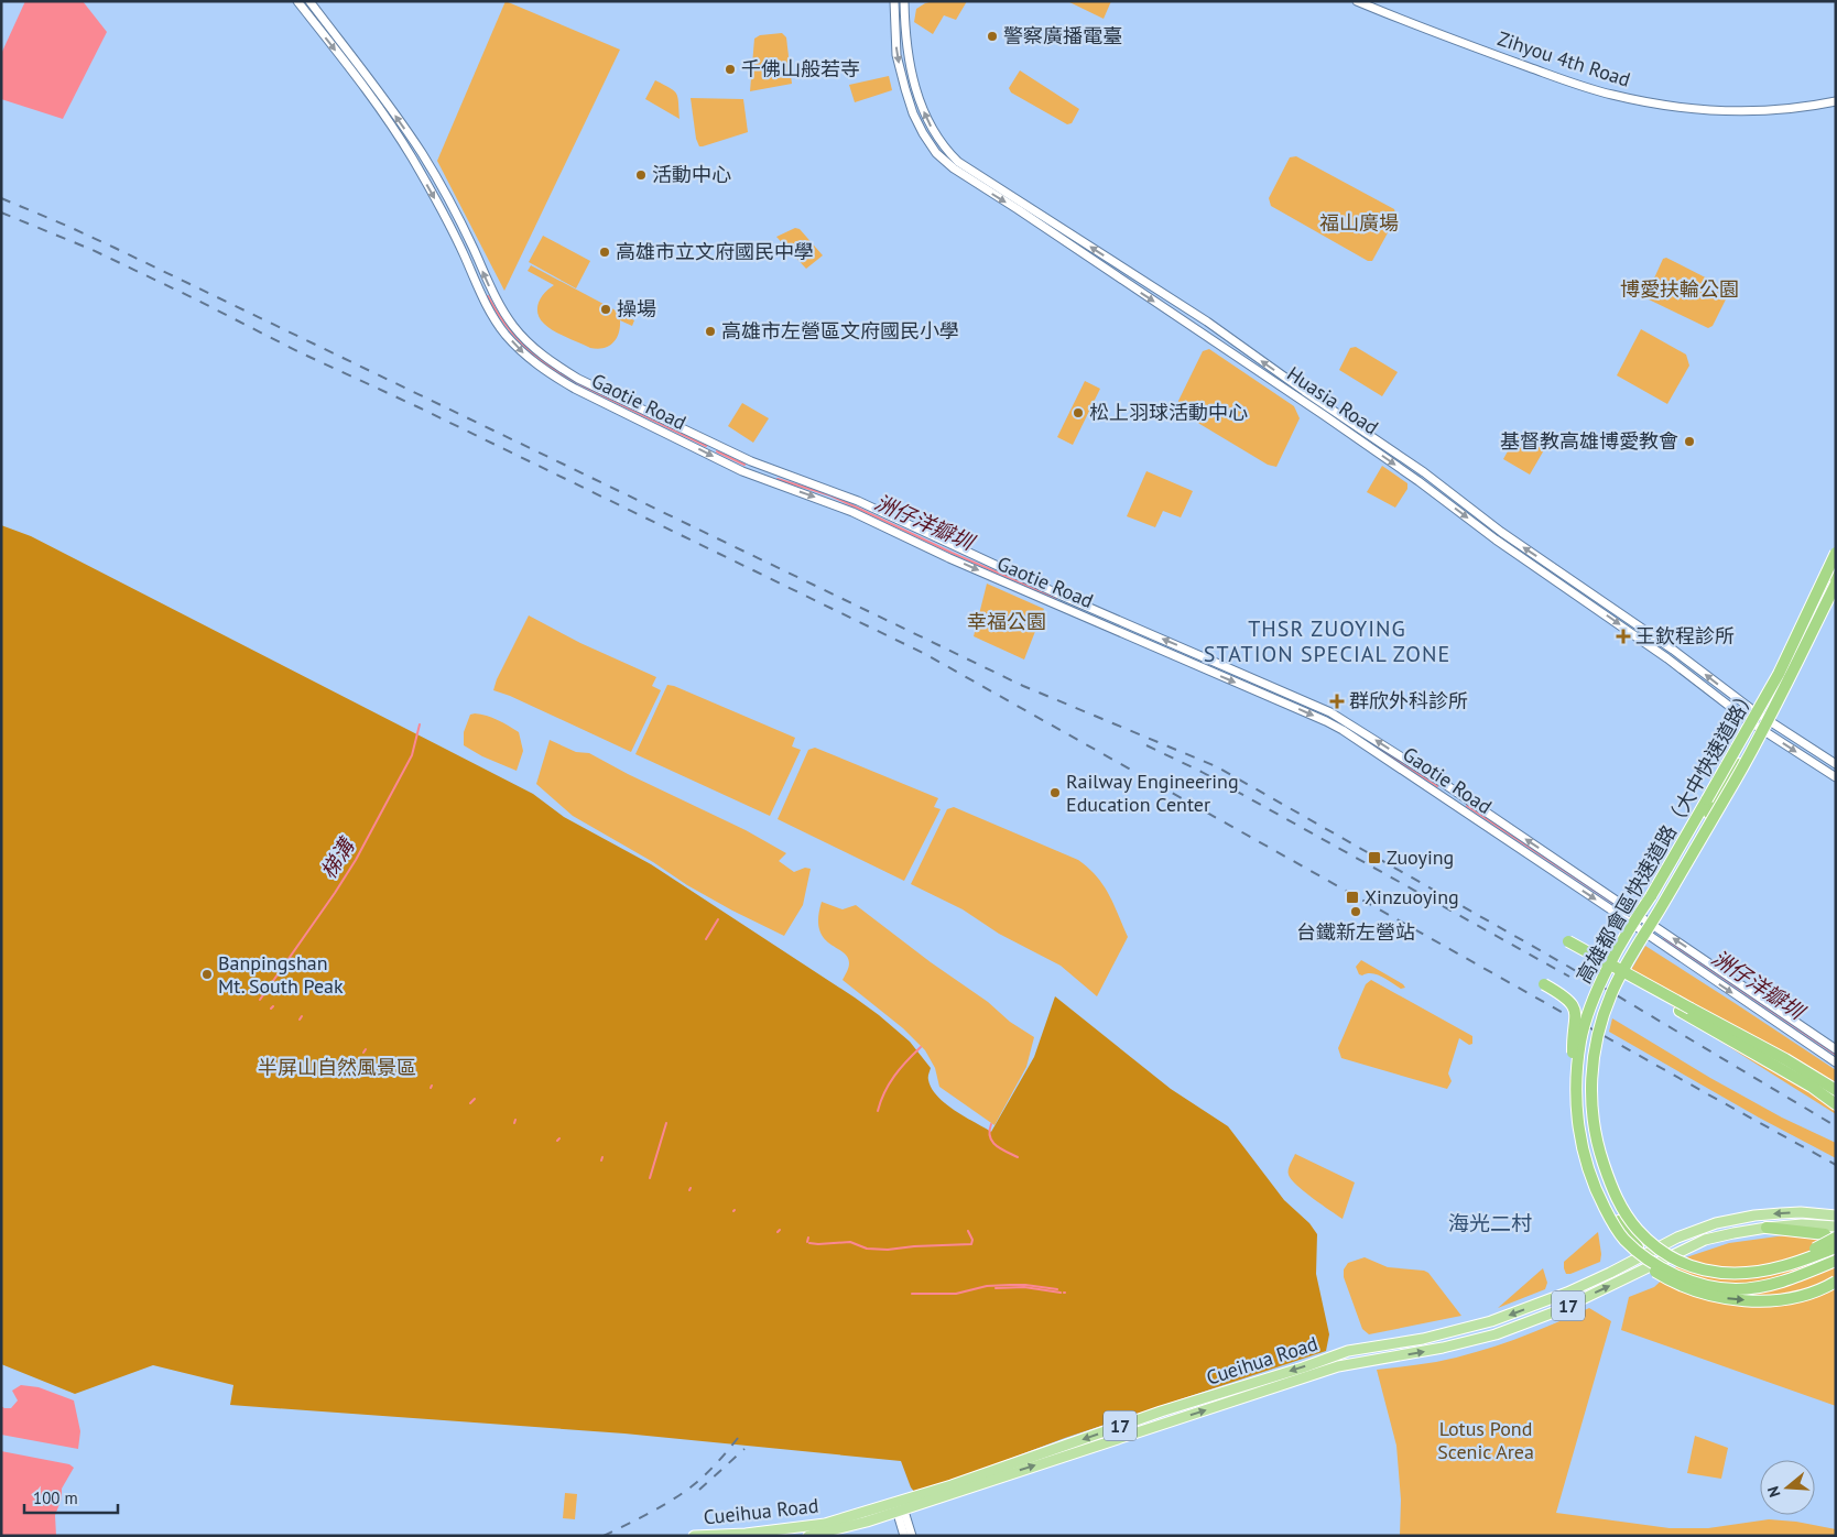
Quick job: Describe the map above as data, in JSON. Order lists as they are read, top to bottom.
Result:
{
  "streets": {
    "highway": ["高雄都會區快速道路（大中快速道路）"],
    "main road": ["17", "Cueihua Road"],
    "street": ["Zihyou 4th Road", "Huasia Road", "Gaotie Road"]
  },
  "districts": ["THSR ZUOYING STATION SPECIAL ZONE", "海光二村"],
  "water": ["洲仔洋瓣圳", "梯溝"],
  "parks": [
    "福山廣場",
    "博愛扶輪公園",
    "幸福公園",
    "半屏山自然風景區",
    "Lotus Pond Scenic Area"
  ],
  "places": {
    "other": [
      "警察廣播電臺",
      "千佛山般若寺",
      "活動中心",
      "高雄市立文府國民中學",
      "操場",
      "高雄市左營區文府國民小學",
      "松上羽球活動中心",
      "基督教高雄博愛教會",
      "Railway Engineering Education Center",
      "台鐵新左營站",
      "Banpingshan Mt. South Peak"
    ],
    "health": ["王欽程診所", "群欣外科診所"],
    "transit": ["Zuoying", "Xinzuoying"]
  },
  "scale_bar": "100 m",
  "north": "left"
}
